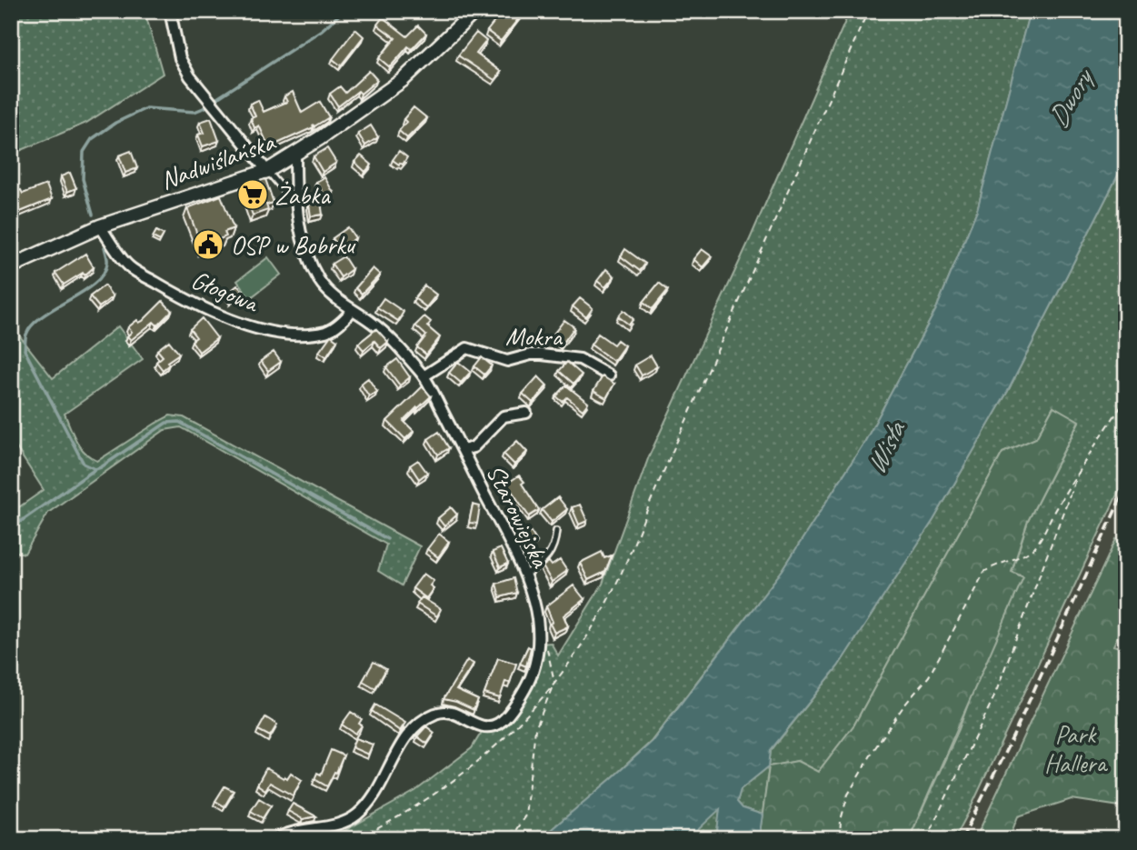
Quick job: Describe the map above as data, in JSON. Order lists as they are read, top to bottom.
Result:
{
  "streets": {
    "street": [
      "Nadwiślańska",
      "Głogowa",
      "Mokra",
      "Starowiejska"
    ]
  },
  "crossings": [
    ["Nadwiślańska", "Głogowa"],
    ["Nadwiślańska", "Starowiejska"],
    ["Głogowa", "Starowiejska"],
    ["Mokra", "Starowiejska"]
  ],
  "water": ["Dwory", "Wisła"],
  "parks": ["Park Hallera"],
  "places": {
    "supermarket": ["Żabka"],
    "public building": ["OSP w Bobrku"]
  }
}
